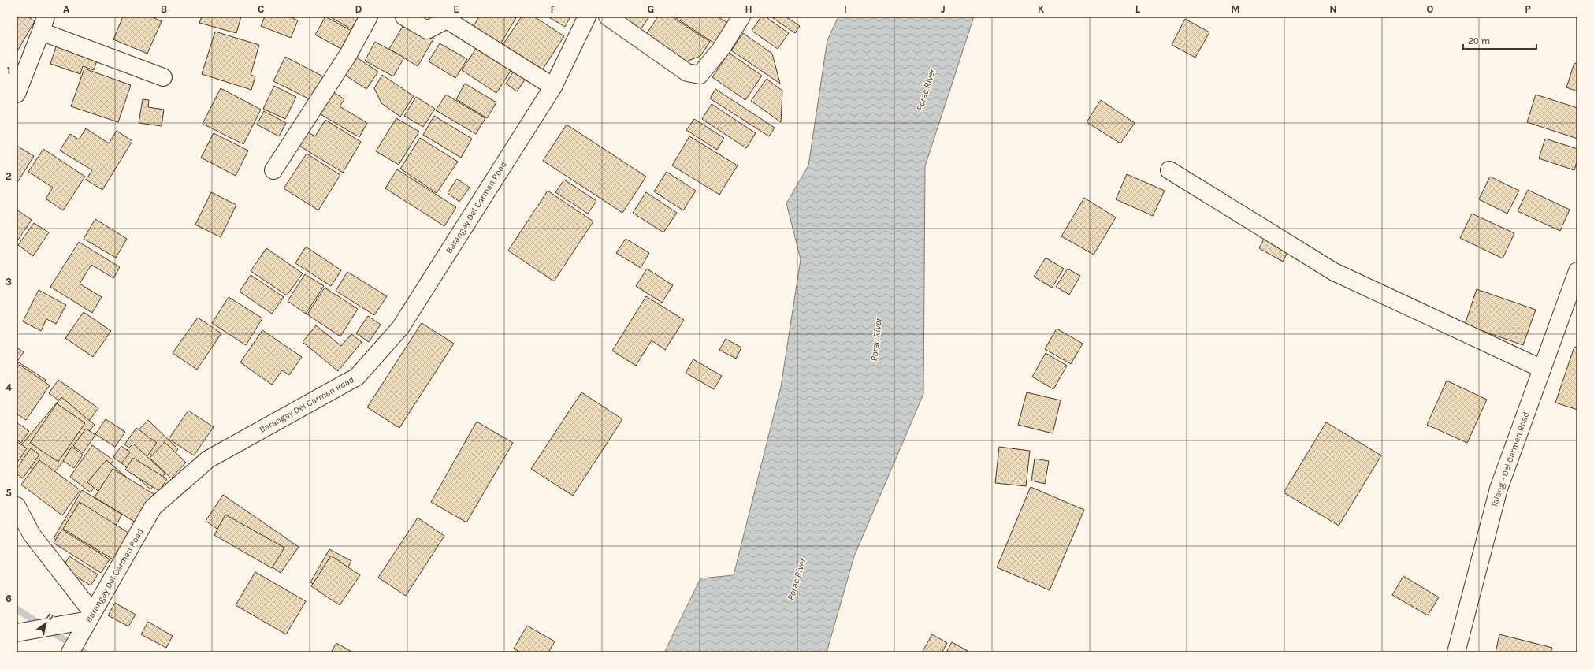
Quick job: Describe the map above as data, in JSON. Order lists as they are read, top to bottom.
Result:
{
  "streets": {
    "street": ["Barangay Del Carmen Road", "Talang - Del Carmen Road"]
  },
  "water": ["Porac River"],
  "scale_bar": "20 m",
  "north": "top right",
  "grid": {
    "columns": [
      "A",
      "B",
      "C",
      "D",
      "E",
      "F",
      "G",
      "H",
      "I",
      "J",
      "K",
      "L",
      "M",
      "N",
      "O",
      "P"
    ],
    "rows": [
      "1",
      "2",
      "3",
      "4",
      "5",
      "6"
    ]
  }
}
